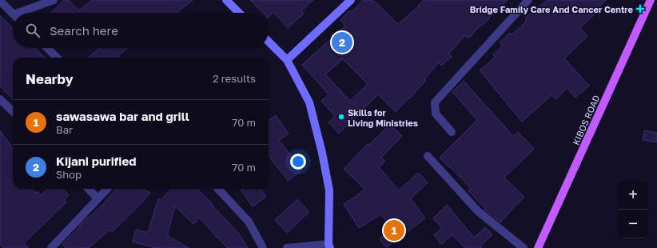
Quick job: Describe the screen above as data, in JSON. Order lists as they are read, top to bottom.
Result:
{
  "streets": {
    "main road": ["KIBOS ROAD"]
  },
  "places": {
    "health": ["Bridge Family Care And Cancer Centre"],
    "other": ["Skills for Living Ministries"]
  },
  "page": {
    "search": "Search here",
    "pins": ["2", "1"],
    "heading": ["Nearby", "2 results"],
    "list": [
      {
        "mark": "1",
        "name": "sawasawa bar and grill",
        "note": "Bar",
        "value": "70 m"
      },
      {
        "mark": "2",
        "name": "Kijani purified",
        "note": "Shop",
        "value": "70 m"
      }
    ],
    "map_buttons": ["+", "−"]
  }
}
